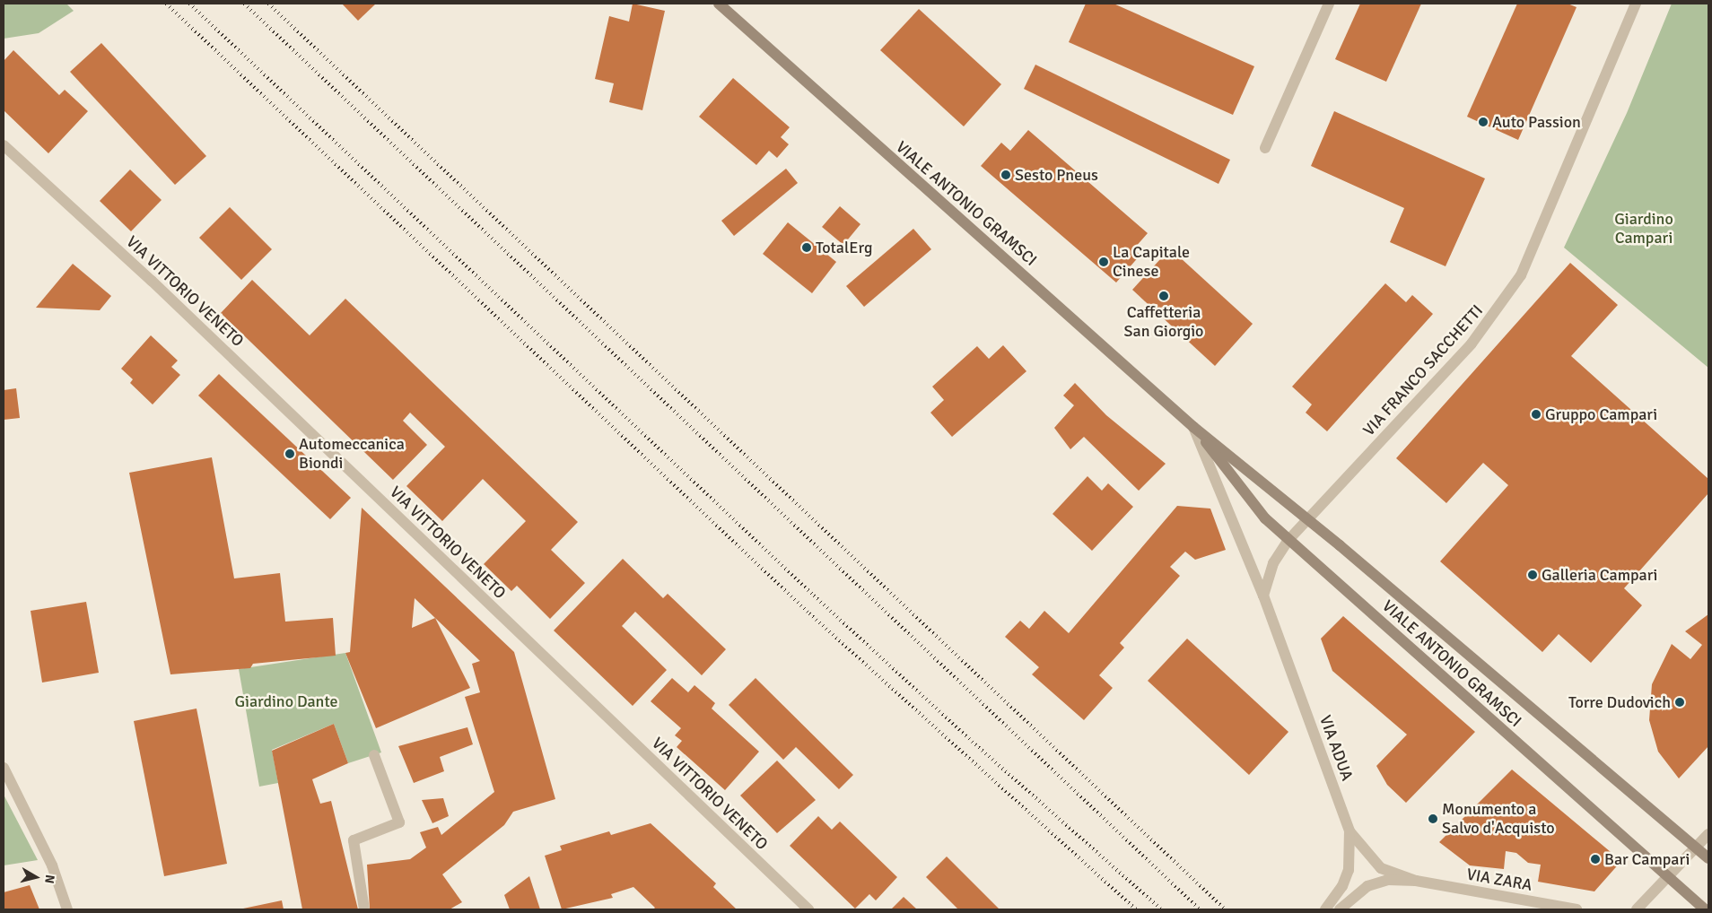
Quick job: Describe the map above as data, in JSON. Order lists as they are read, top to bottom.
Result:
{
  "streets": {
    "main road": ["VIALE ANTONIO GRAMSCI"],
    "street": [
      "VIA VITTORIO VENETO",
      "VIA FRANCO SACCHETTI",
      "VIA ADUA",
      "VIA ZARA"
    ]
  },
  "crossings": [
    ["VIALE ANTONIO GRAMSCI", "VIA FRANCO SACCHETTI"],
    ["VIALE ANTONIO GRAMSCI", "VIA ADUA"],
    ["VIA ADUA", "VIA ZARA"]
  ],
  "parks": ["Giardino Campari", "Giardino Dante"],
  "places": [
    "Auto Passion",
    "Sesto Pneus",
    "TotalErg",
    "La Capitale Cinese",
    "Caffetteria San Giorgio",
    "Gruppo Campari",
    "Automeccanica Biondi",
    "Galleria Campari",
    "Torre Dudovich",
    "Monumento a Salvo d'Acquisto",
    "Bar Campari"
  ],
  "north": "right"
}
